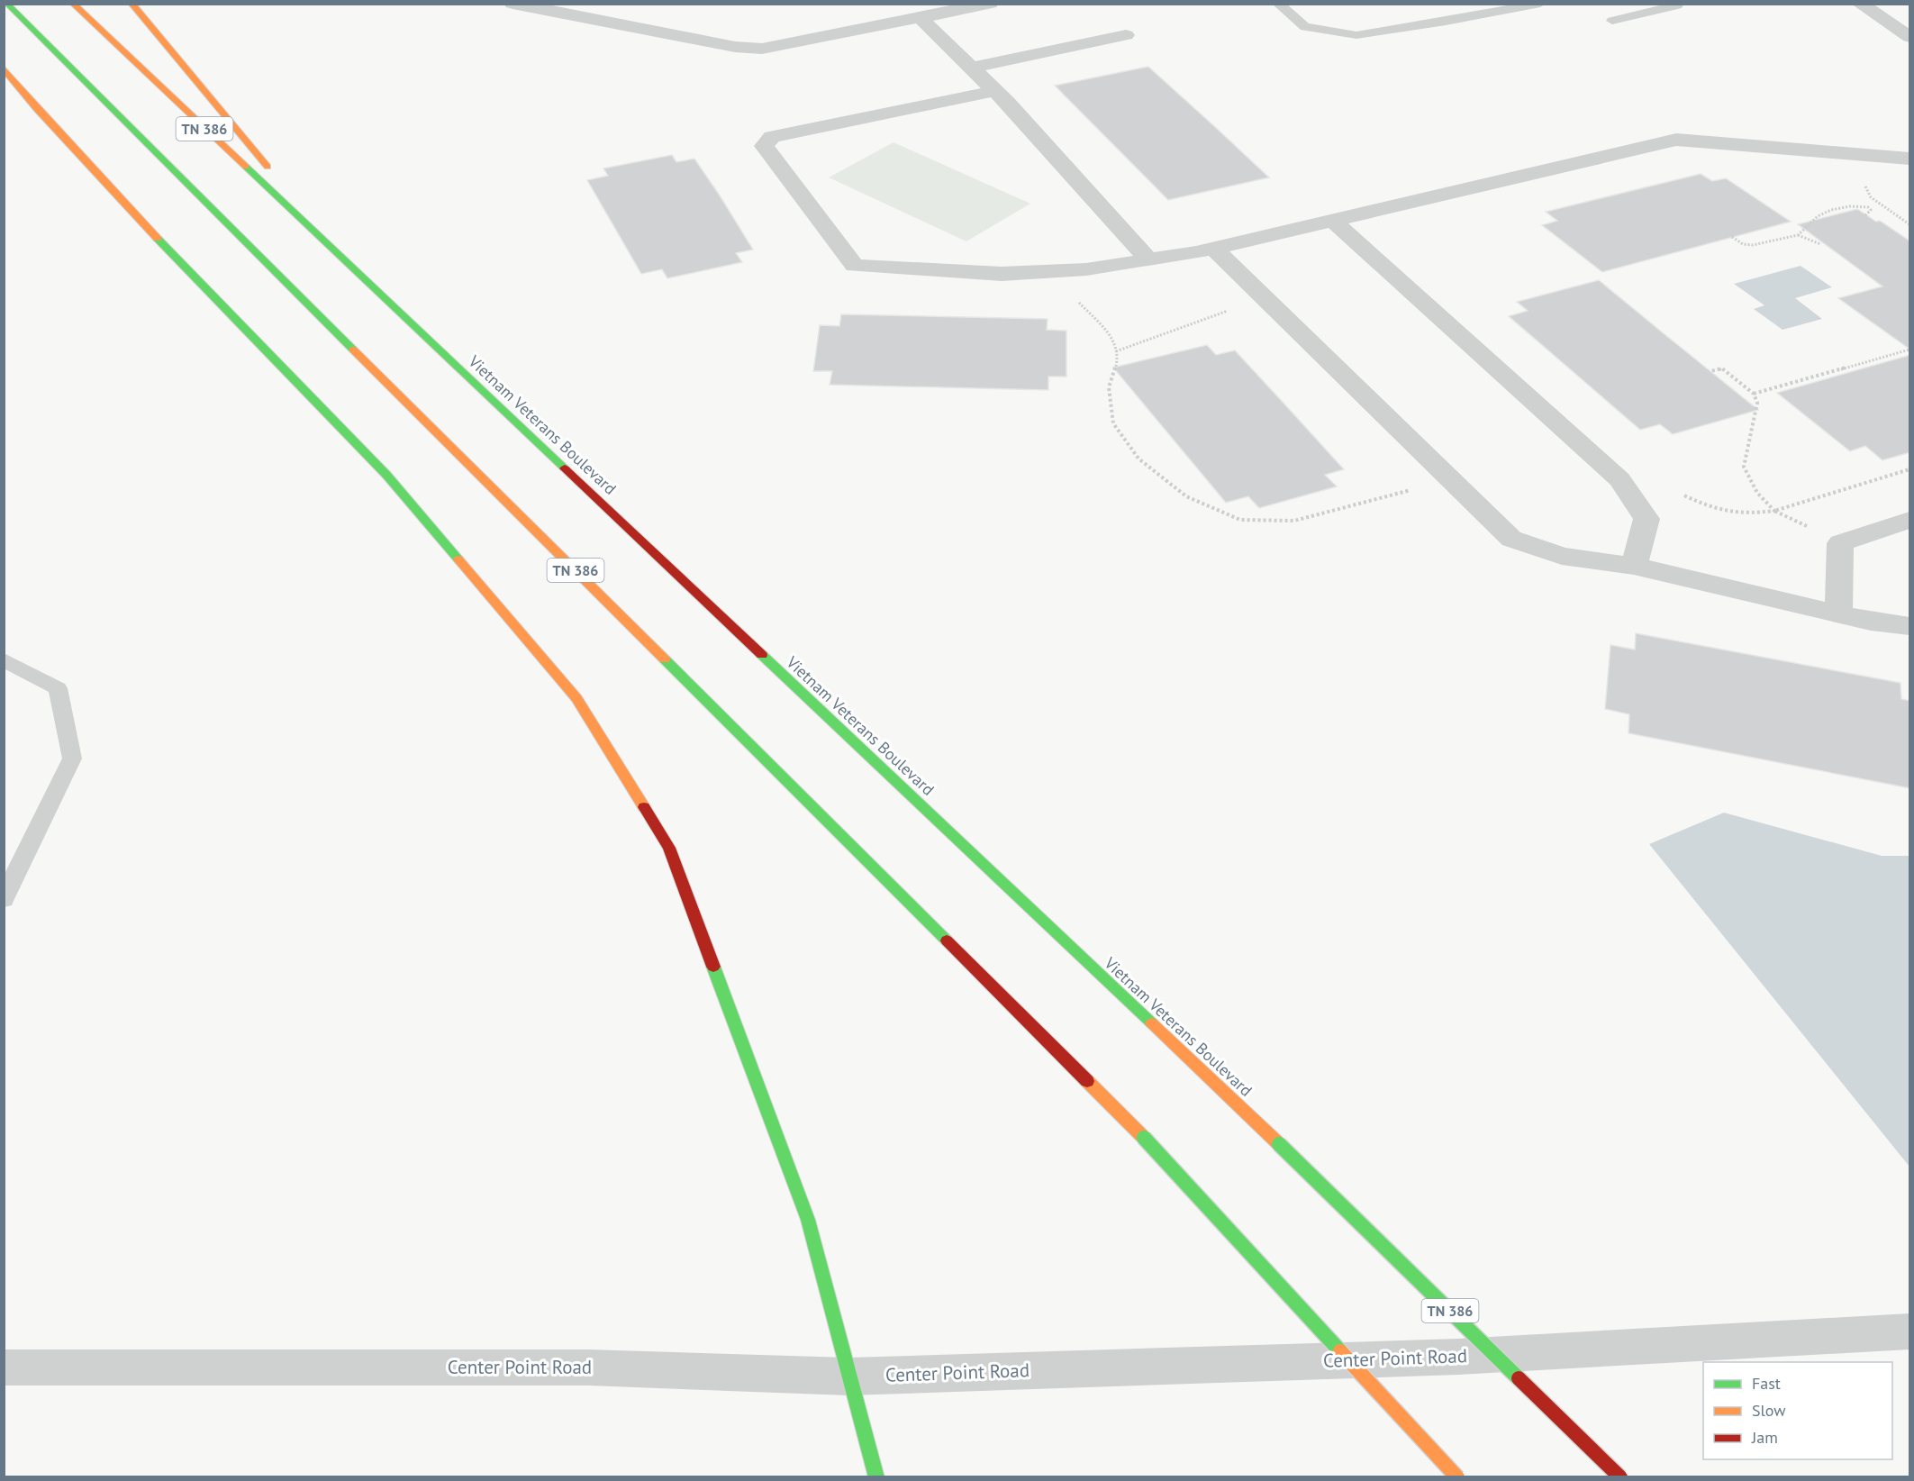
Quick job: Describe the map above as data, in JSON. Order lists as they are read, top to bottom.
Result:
{
  "streets": {
    "highway": ["TN 386", "Vietnam Veterans Boulevard"],
    "street": ["Center Point Road"]
  },
  "legend": ["Fast", "Slow", "Jam"]
}
